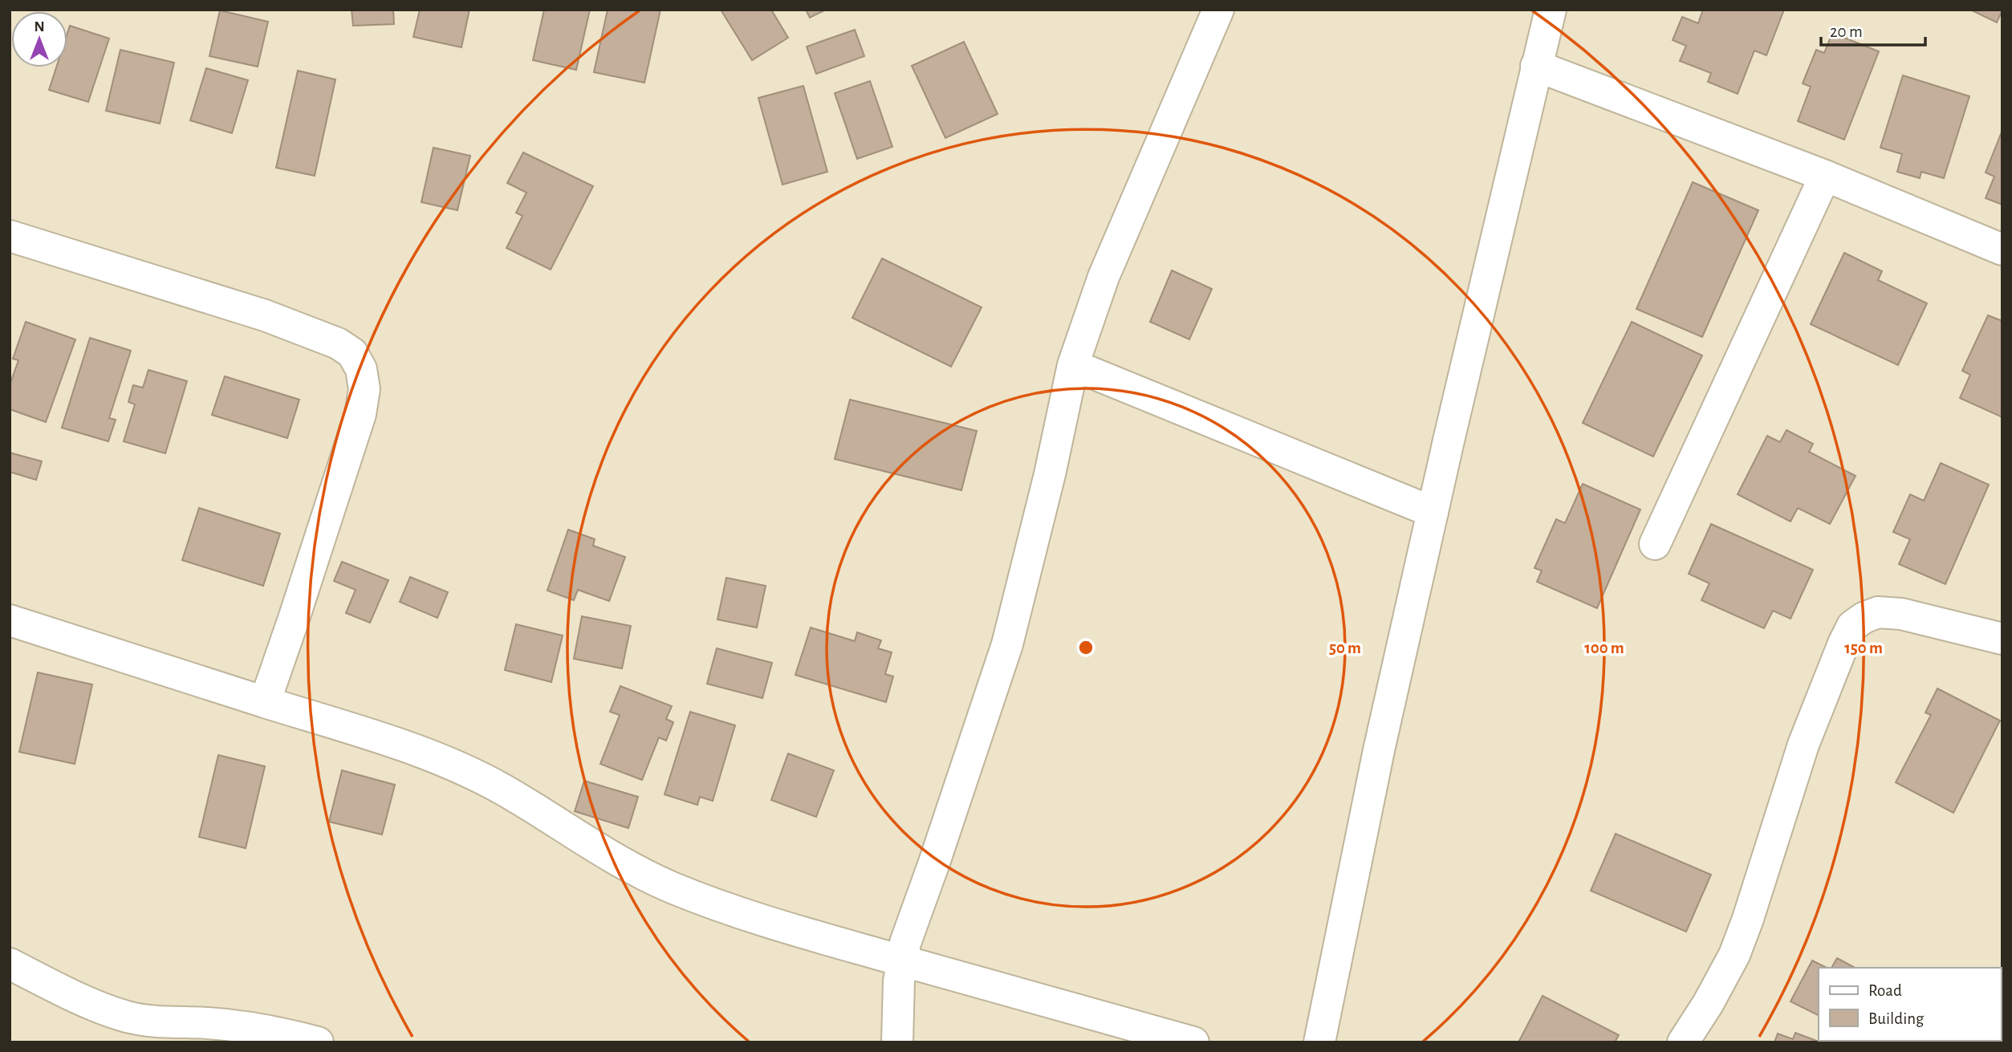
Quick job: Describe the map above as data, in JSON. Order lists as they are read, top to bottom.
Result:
{
  "legend": ["Road", "Building"],
  "scale_bar": "20 m",
  "north": "top",
  "rings": ["50 m", "100 m", "150 m"]
}
